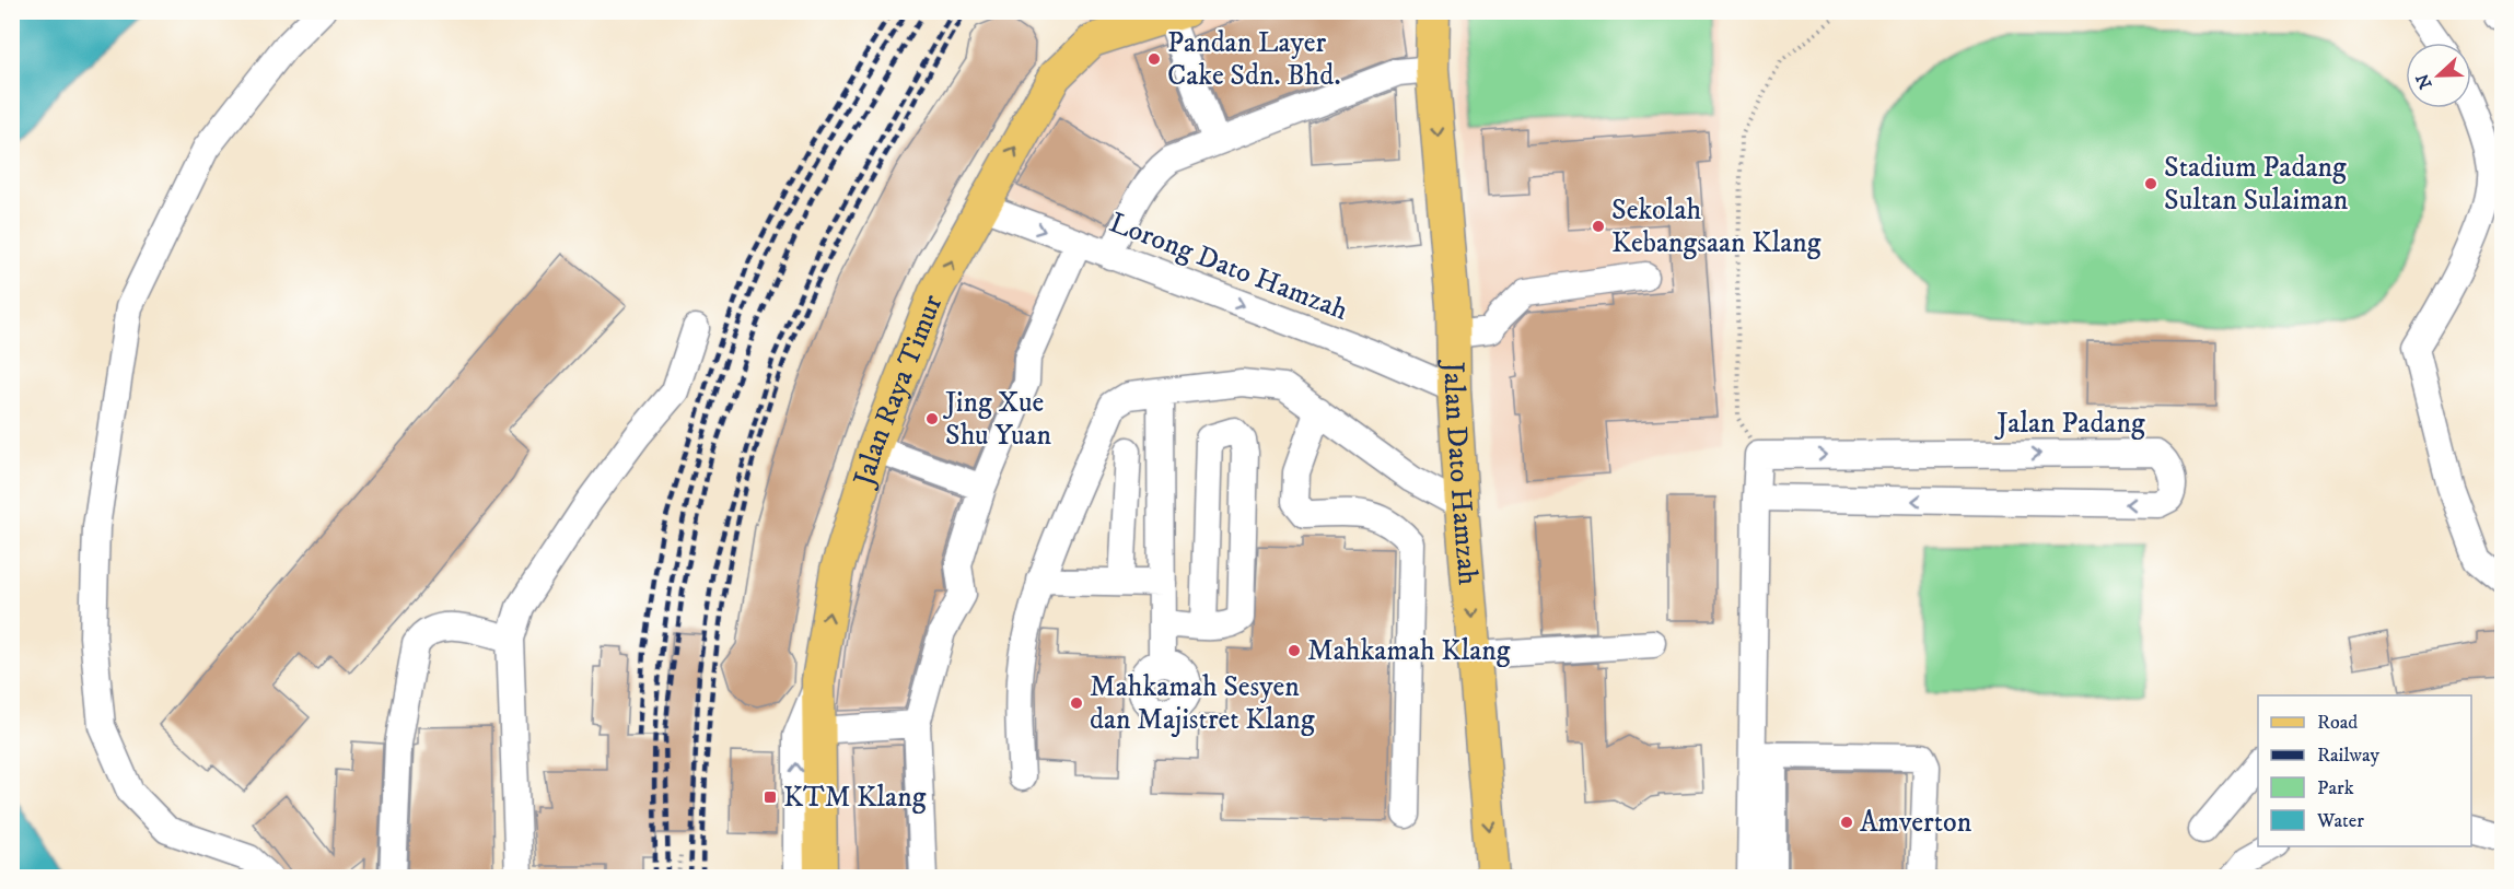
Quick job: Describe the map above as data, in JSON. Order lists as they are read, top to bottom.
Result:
{
  "streets": {
    "main road": ["Jalan Raya Timur", "Jalan Dato Hamzah"],
    "street": ["Lorong Dato Hamzah", "Jalan Padang"]
  },
  "crossings": [
    ["Lorong Dato Hamzah", "Jalan Raya Timur"],
    ["Lorong Dato Hamzah", "Jalan Dato Hamzah"]
  ],
  "one_way": ["Jalan Raya Timur", "Jalan Dato Hamzah"],
  "places": {
    "other": [
      "Pandan Layer Cake Sdn. Bhd.",
      "Stadium Padang Sultan Sulaiman",
      "Sekolah Kebangsaan Klang",
      "Jing Xue Shu Yuan",
      "Mahkamah Klang",
      "Mahkamah Sesyen dan Majistret Klang",
      "Amverton"
    ],
    "transit": ["KTM Klang"]
  },
  "legend": [
    "Road",
    "Railway",
    "Park",
    "Water"
  ],
  "north": "left"
}
